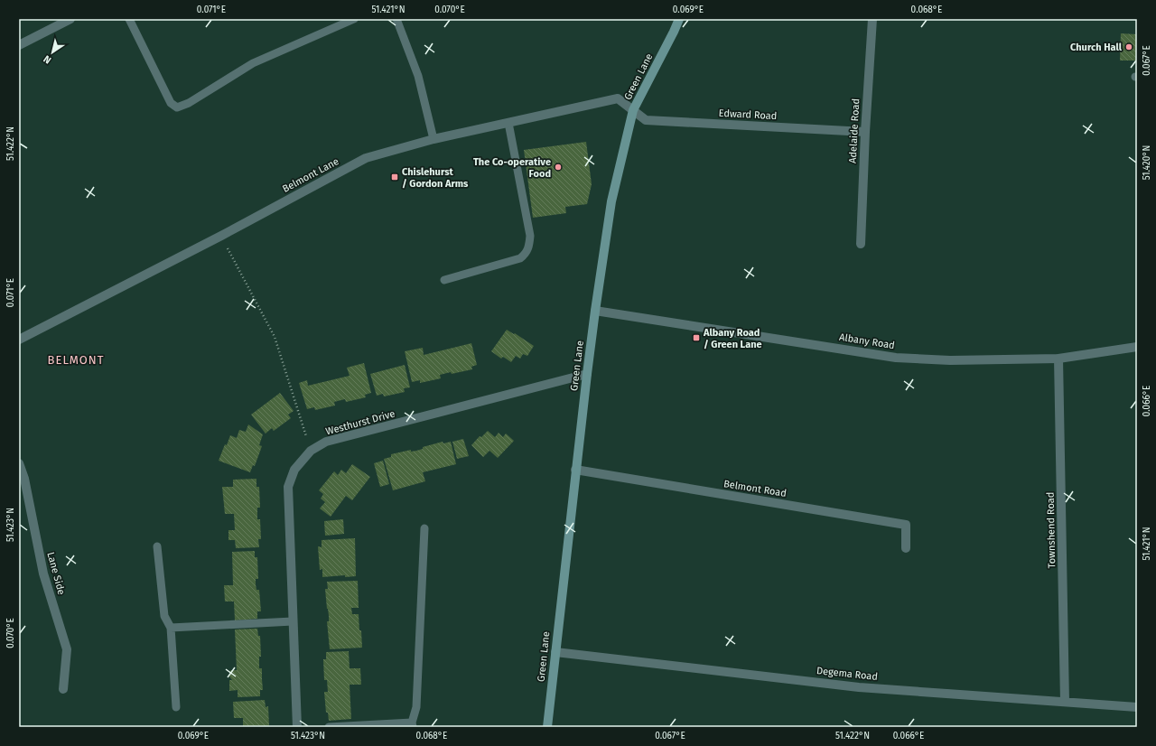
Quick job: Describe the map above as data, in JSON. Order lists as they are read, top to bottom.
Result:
{
  "streets": {
    "main road": ["Green Lane"],
    "street": [
      "Edward Road",
      "Adelaide Road",
      "Belmont Lane",
      "Albany Road",
      "Westhurst Drive",
      "Belmont Road",
      "Townshend Road",
      "Lane Side",
      "Degema Road"
    ]
  },
  "crossings": [
    ["Green Lane", "Edward Road"],
    ["Green Lane", "Belmont Lane"],
    ["Green Lane", "Albany Road"],
    ["Green Lane", "Westhurst Drive"],
    ["Green Lane", "Belmont Road"],
    ["Green Lane", "Degema Road"],
    ["Edward Road", "Adelaide Road"],
    ["Edward Road", "Belmont Lane"],
    ["Albany Road", "Townshend Road"],
    ["Townshend Road", "Degema Road"]
  ],
  "districts": ["BELMONT"],
  "places": {
    "other": ["Church Hall", "The Co-operative Food"],
    "transit": ["Chislehurst / Gordon Arms", "Albany Road / Green Lane"]
  },
  "north": "bottom left",
  "coordinates": [
    "0.071°E",
    "51.421°N",
    "0.070°E",
    "0.069°E",
    "0.068°E",
    "0.067°E",
    "51.422°N",
    "51.420°N",
    "0.066°E",
    "51.423°N"
  ]
}
